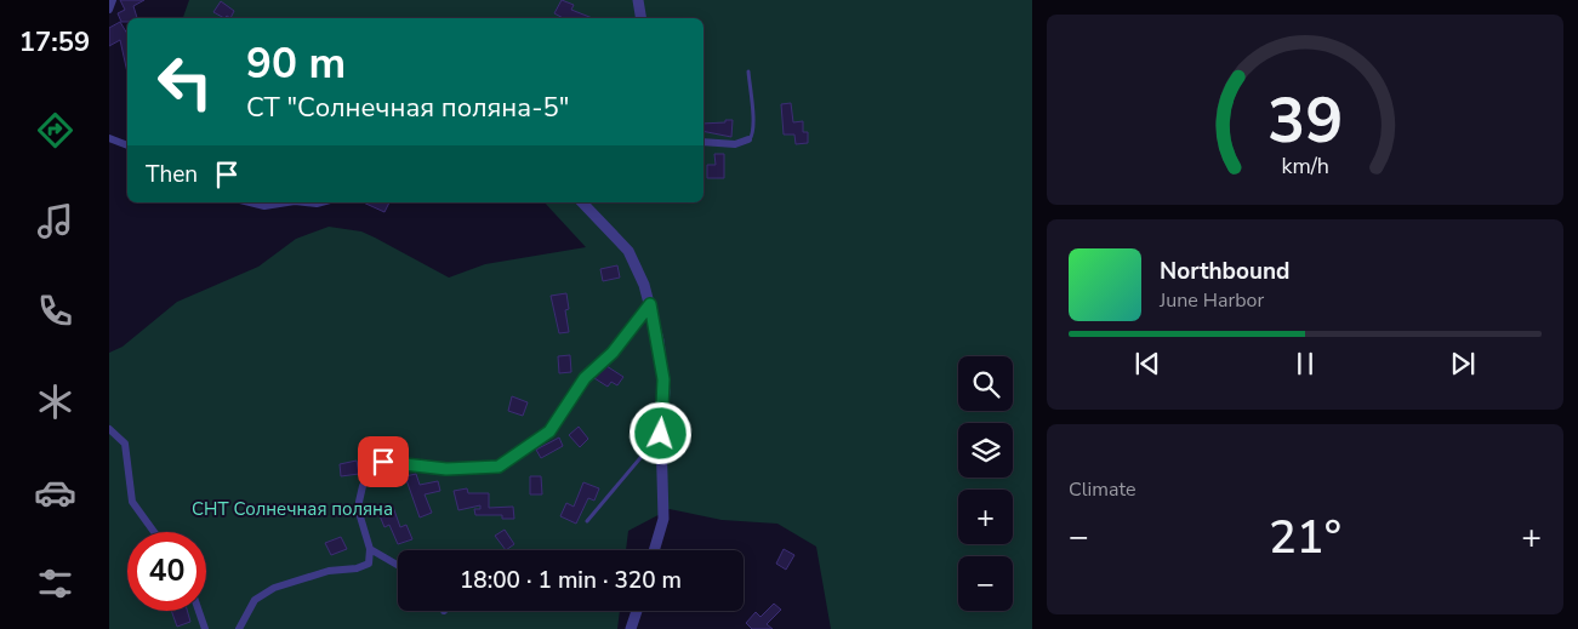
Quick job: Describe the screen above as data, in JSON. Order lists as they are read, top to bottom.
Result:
{
  "parks": ["СНТ Солнечная поляна"],
  "page": {
    "tabs": "17:59",
    "turn": ["90 m", "СТ \"Солнечная поляна-5\""],
    "then": "Then",
    "song": ["Northbound", "June Harbor"],
    "map_buttons": ["+", "−"],
    "tile": "Climate",
    "heat": ["−", "21°", "+"],
    "limit": "40",
    "trip": "18:00 · 1 min · 320 m",
    "gauge": ["39", "km/h"]
  }
}
